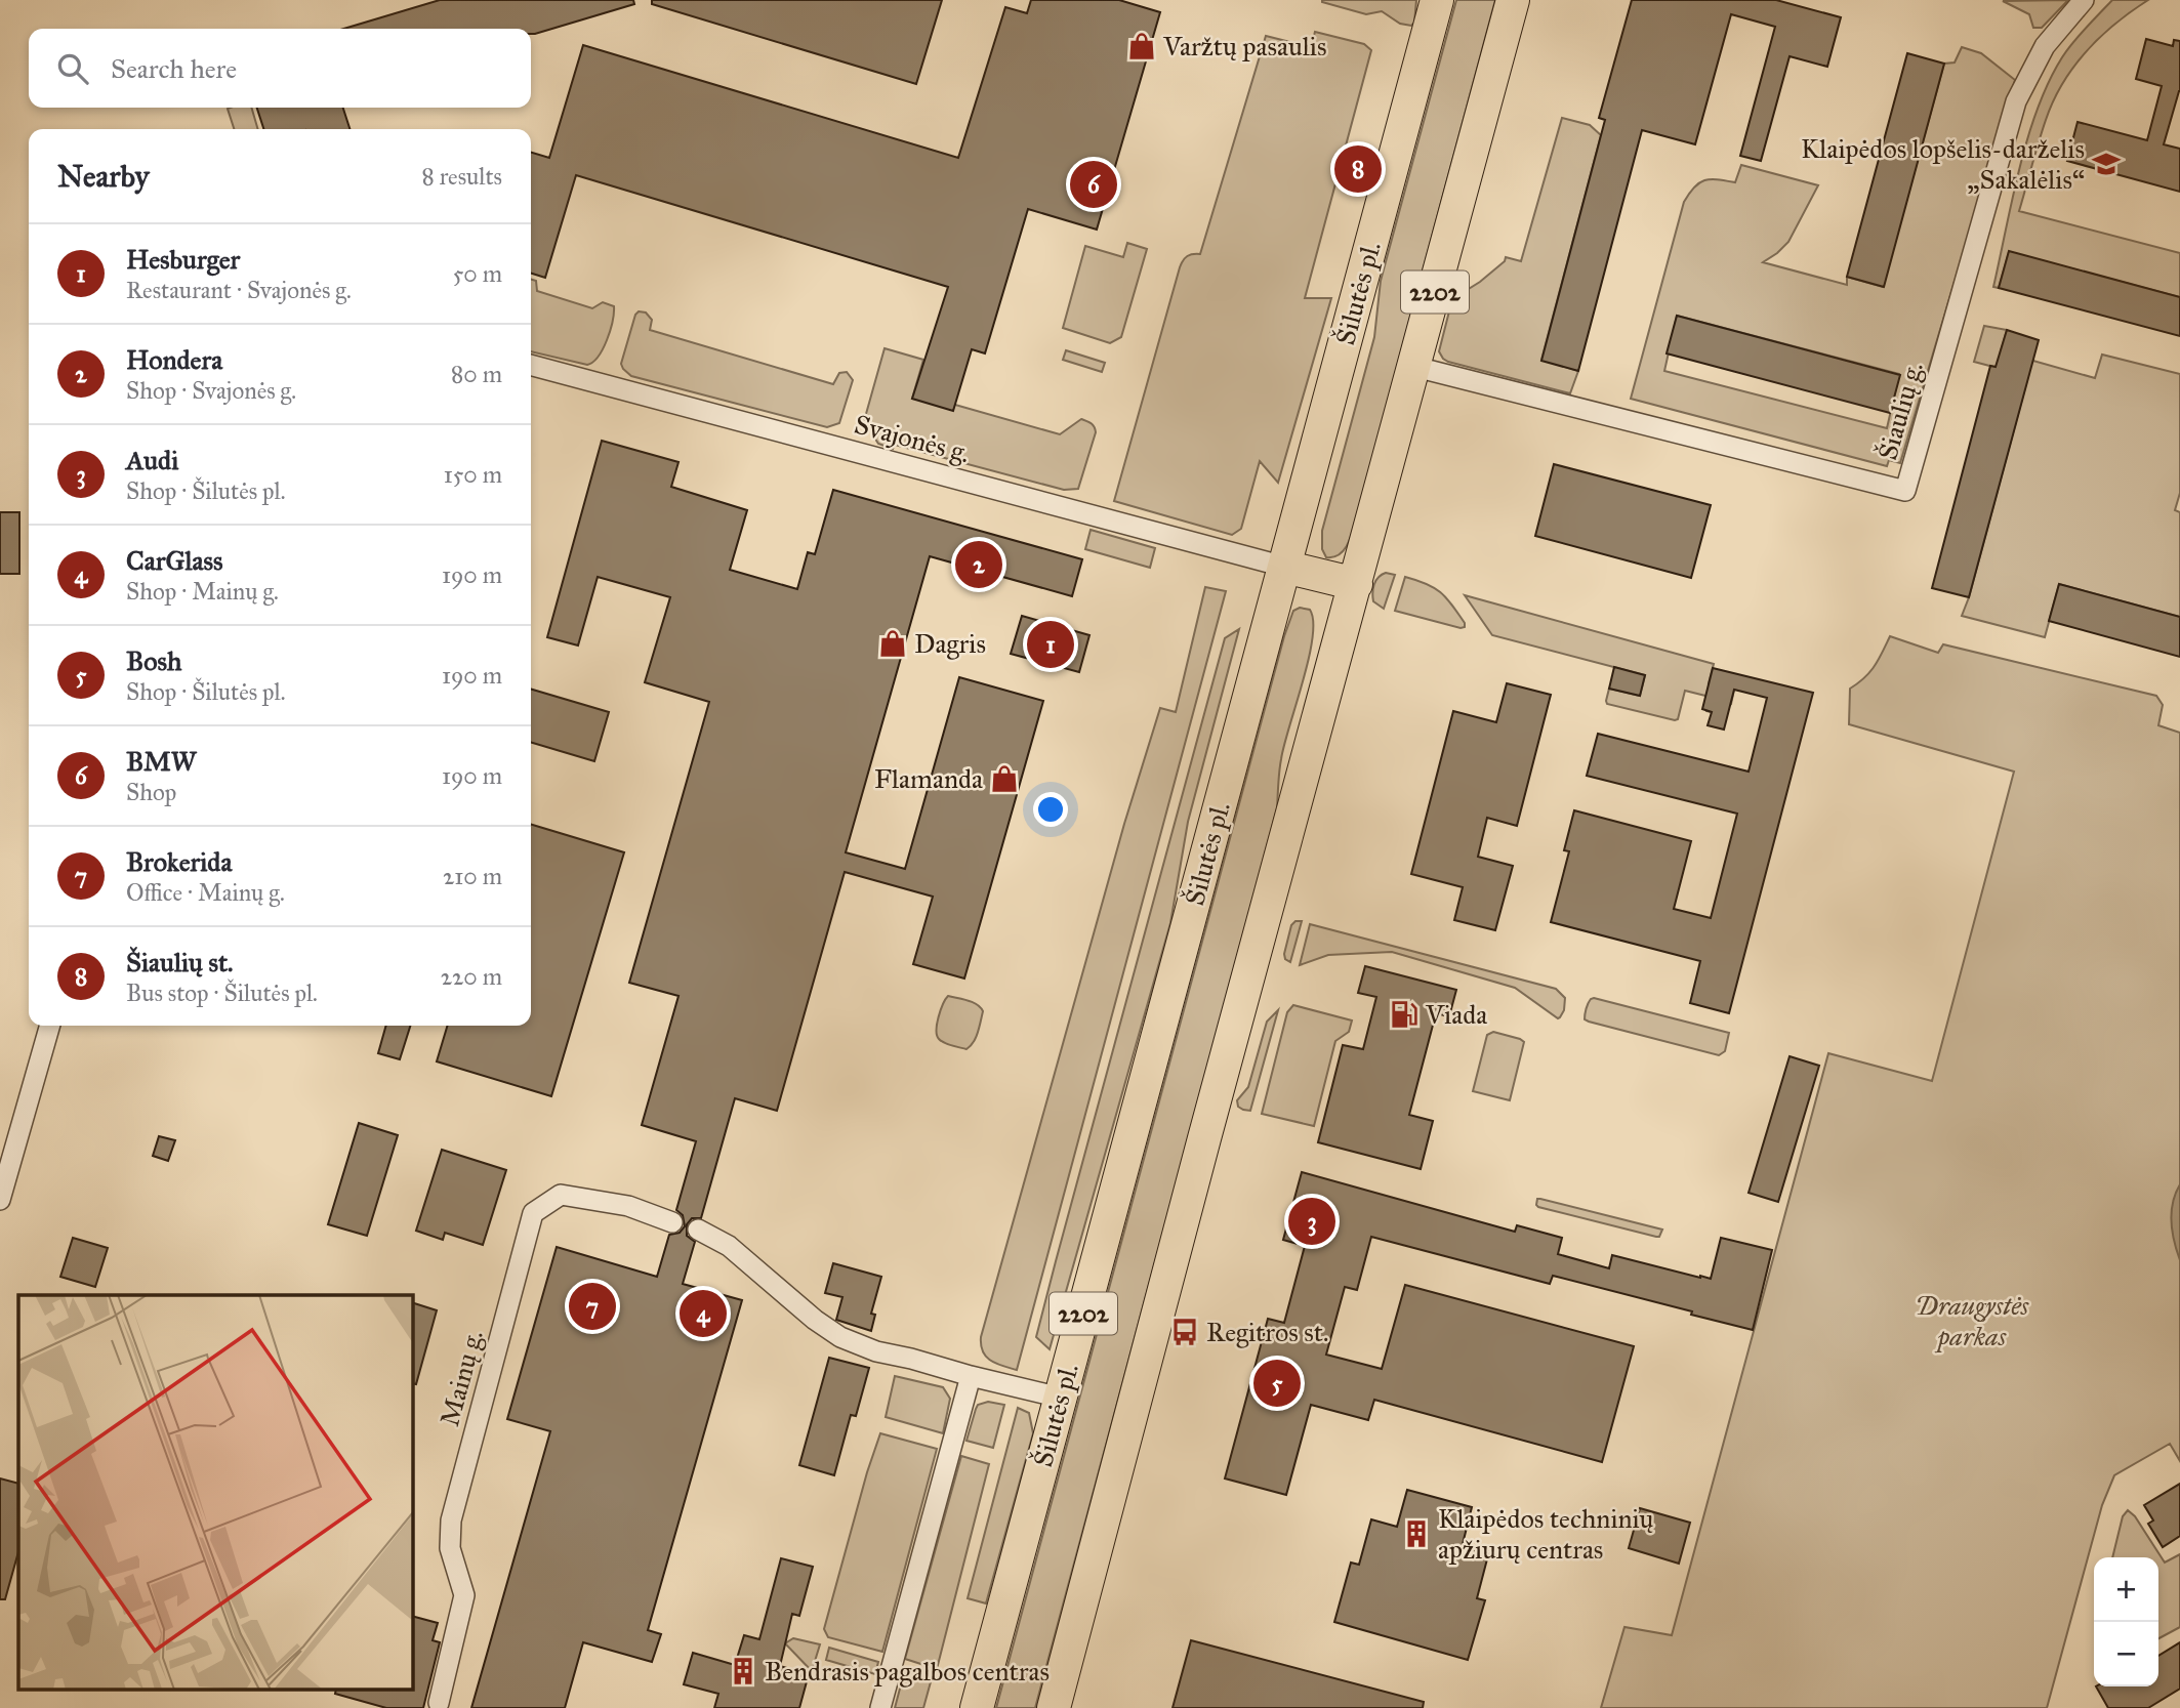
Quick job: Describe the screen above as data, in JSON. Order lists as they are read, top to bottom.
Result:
{
  "streets": {
    "main road": ["2202", "Šilutės pl."],
    "street": ["Šiaulių g.", "Svajonės g.", "Mainų g."]
  },
  "crossings": [
    ["2202", "Šiaulių g."],
    ["Šilutės pl.", "Svajonės g."]
  ],
  "parks": ["Draugystės parkas"],
  "places": {
    "shop": ["Varžtų pasaulis", "Dagris", "Flamanda"],
    "school or university": ["Klaipėdos lopšelis-darželis „Sakalėlis“"],
    "fuel station": ["Viada"],
    "bus stop": ["Regitros st."],
    "building": ["Klaipėdos techninių apžiurų centras", "Bendrasis pagalbos centras"]
  },
  "page": {
    "search": "Search here",
    "heading": ["Nearby", "8 results"],
    "pins": [
      "8",
      "6",
      "2",
      "1",
      "3",
      "7",
      "4",
      "5"
    ],
    "list": [
      {
        "mark": "1",
        "name": "Hesburger",
        "note": "Restaurant · Svajonės g.",
        "value": "50 m"
      },
      {
        "mark": "2",
        "name": "Hondera",
        "note": "Shop · Svajonės g.",
        "value": "80 m"
      },
      {
        "mark": "3",
        "name": "Audi",
        "note": "Shop · Šilutės pl.",
        "value": "150 m"
      },
      {
        "mark": "4",
        "name": "CarGlass",
        "note": "Shop · Mainų g.",
        "value": "190 m"
      },
      {
        "mark": "5",
        "name": "Bosh",
        "note": "Shop · Šilutės pl.",
        "value": "190 m"
      },
      {
        "mark": "6",
        "name": "BMW",
        "note": "Shop",
        "value": "190 m"
      },
      {
        "mark": "7",
        "name": "Brokerida",
        "note": "Office · Mainų g.",
        "value": "210 m"
      },
      {
        "mark": "8",
        "name": "Šiaulių st.",
        "note": "Bus stop · Šilutės pl.",
        "value": "220 m"
      }
    ],
    "map_buttons": ["+", "−"]
  }
}
